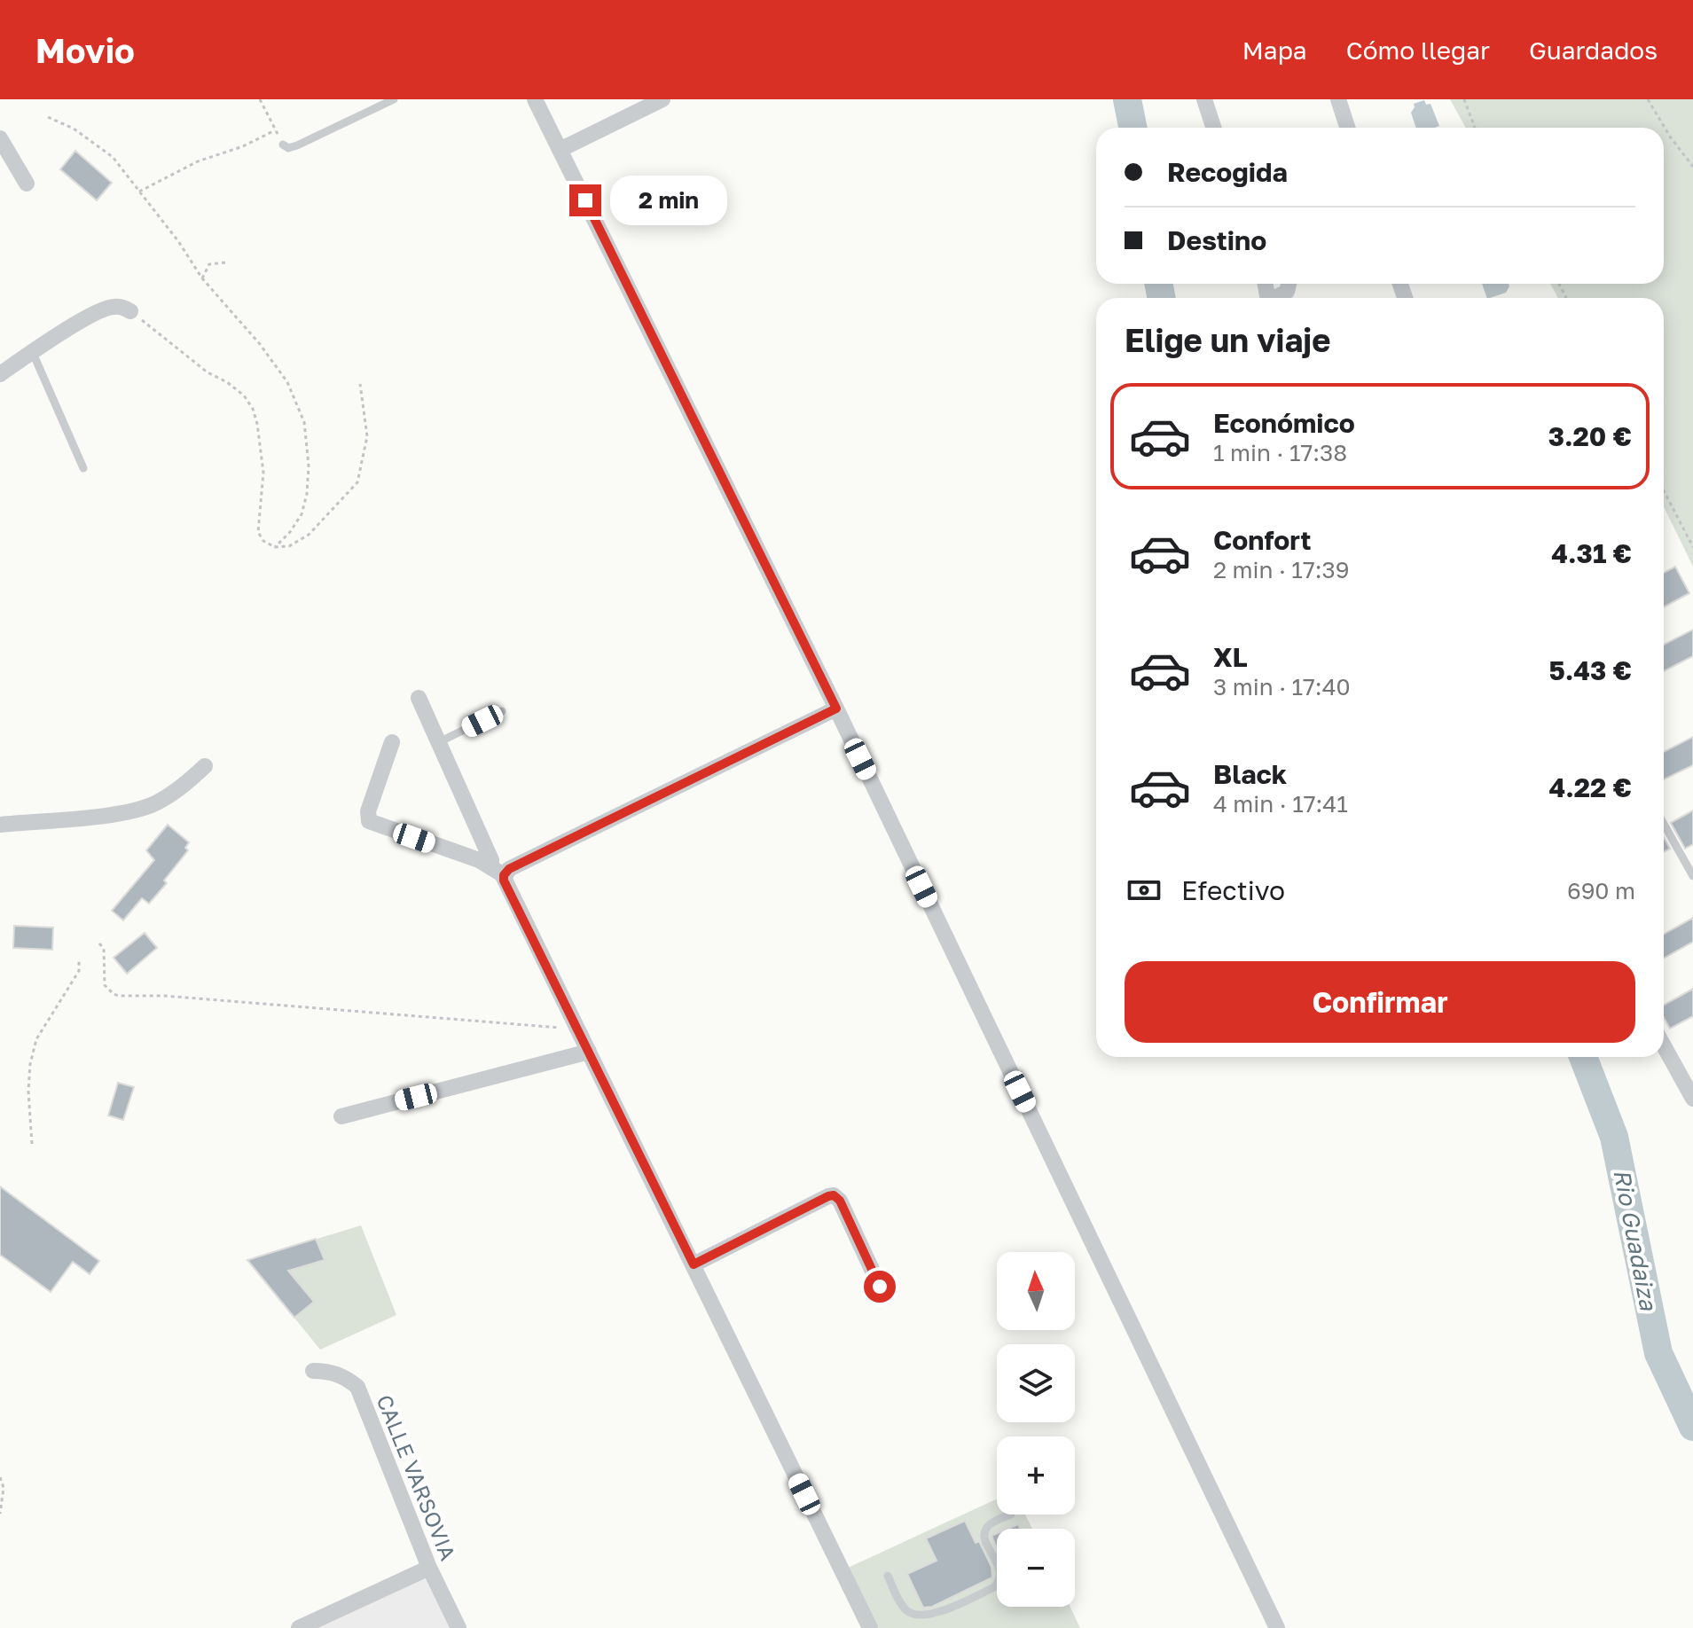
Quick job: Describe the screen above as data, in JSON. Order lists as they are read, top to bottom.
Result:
{
  "streets": {
    "street": ["CALLE VARSOVIA"]
  },
  "water": ["Rio Guadaiza"],
  "north": "top",
  "page": {
    "header": "Movio",
    "nav": ["Mapa", "Cómo llegar", "Guardados"],
    "banner": ["Recogida", "Destino"],
    "bubble": "2 min",
    "heading": "Elige un viaje",
    "list": [
      {
        "name": "Económico",
        "note": "1 min · 17:38",
        "value": "3.20 €"
      },
      {
        "name": "Confort",
        "note": "2 min · 17:39",
        "value": "4.31 €"
      },
      {
        "name": "XL",
        "note": "3 min · 17:40",
        "value": "5.43 €"
      },
      {
        "name": "Black",
        "note": "4 min · 17:41",
        "value": "4.22 €"
      }
    ],
    "pay": ["Efectivo", "690 m"],
    "buttons": "Confirmar",
    "map_buttons": ["+", "−"]
  }
}
